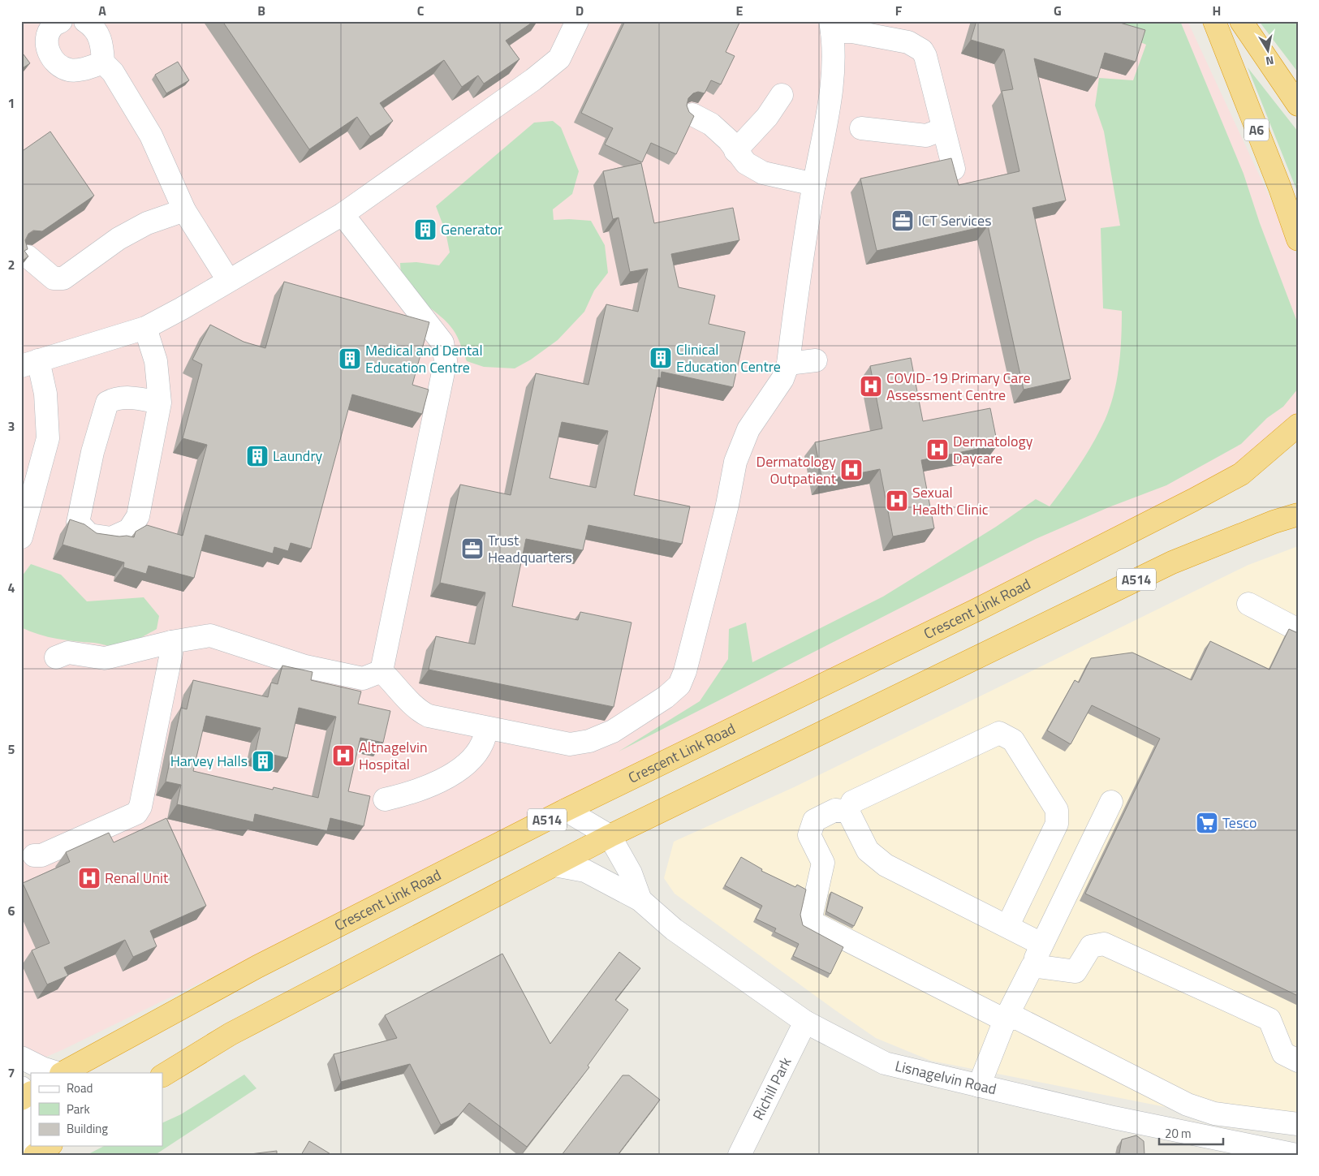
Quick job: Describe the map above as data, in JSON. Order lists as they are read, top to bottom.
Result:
{
  "streets": {
    "highway": ["A6", "A514", "Crescent Link Road"],
    "street": ["Lisnagelvin Road", "Richill Park"]
  },
  "crossings": [
    ["A514", "Lisnagelvin Road"],
    ["Lisnagelvin Road", "Richill Park"]
  ],
  "places": {
    "office": ["ICT Services", "Trust Headquarters"],
    "building": [
      "Generator",
      "Clinical Education Centre",
      "Medical and Dental Education Centre",
      "Laundry",
      "Harvey Halls"
    ],
    "hospital": [
      "COVID-19 Primary Care Assessment Centre",
      "Dermatology Daycare",
      "Dermatology Outpatient",
      "Sexual Health Clinic",
      "Altnagelvin Hospital",
      "Renal Unit"
    ],
    "supermarket": ["Tesco"]
  },
  "legend": ["Road", "Park", "Building"],
  "scale_bar": "20 m",
  "north": "bottom",
  "grid": {
    "columns": [
      "A",
      "B",
      "C",
      "D",
      "E",
      "F",
      "G",
      "H"
    ],
    "rows": [
      "1",
      "2",
      "3",
      "4",
      "5",
      "6",
      "7"
    ]
  }
}
